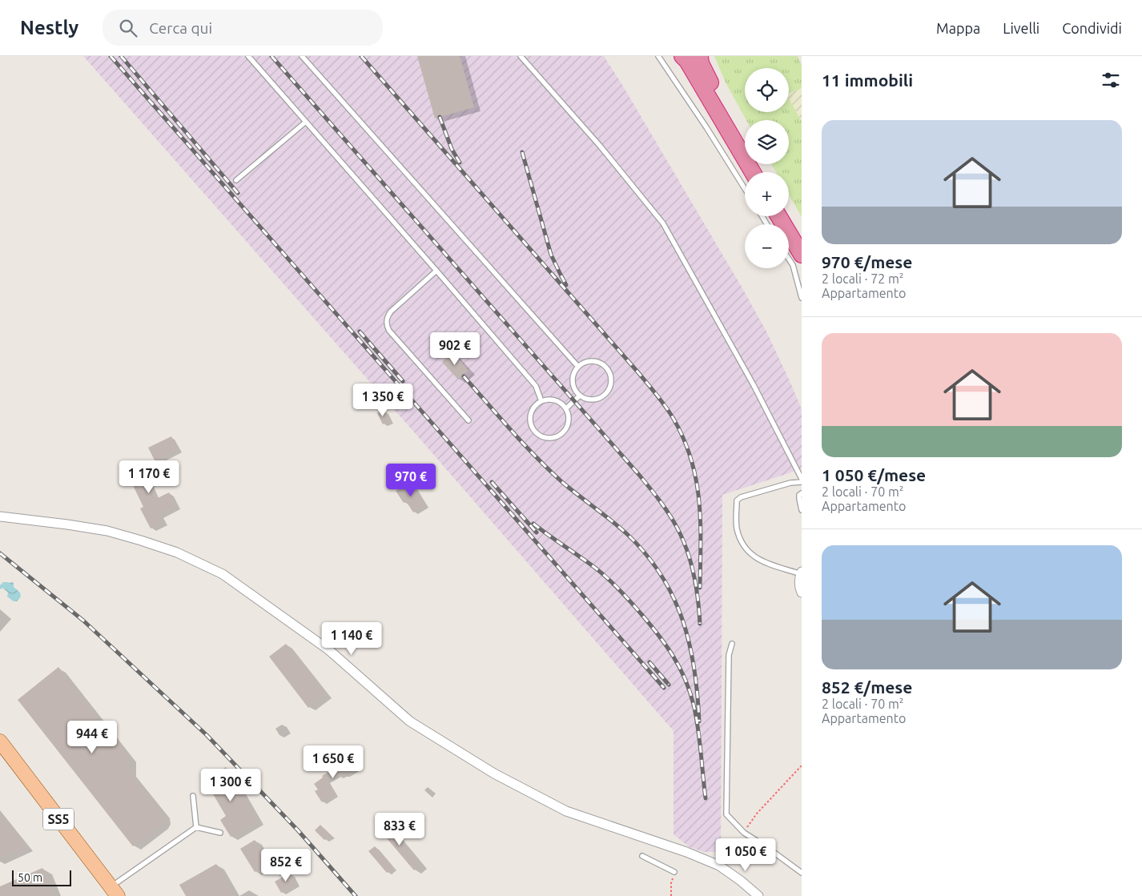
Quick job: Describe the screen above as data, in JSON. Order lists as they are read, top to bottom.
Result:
{
  "streets": {
    "main road": ["SS5"]
  },
  "scale_bar": "50 m",
  "page": {
    "header": "Nestly",
    "search": "Cerca qui",
    "nav": ["Mappa", "Livelli", "Condividi"],
    "heading": "11 immobili",
    "map_buttons": ["+", "−"],
    "list": [
      {
        "name": "970 €/mese",
        "note": "2 locali · 72 m² · Appartamento"
      },
      {
        "name": "1 050 €/mese",
        "note": "2 locali · 70 m² · Appartamento"
      },
      {
        "name": "852 €/mese",
        "note": "2 locali · 70 m² · Appartamento"
      }
    ],
    "price": [
      "902 €",
      "1 350 €",
      "1 170 €",
      "970 €",
      "1 140 €",
      "944 €",
      "1 650 €",
      "1 300 €",
      "833 €",
      "1 050 €",
      "852 €"
    ],
    "scale": "50 m"
  }
}
